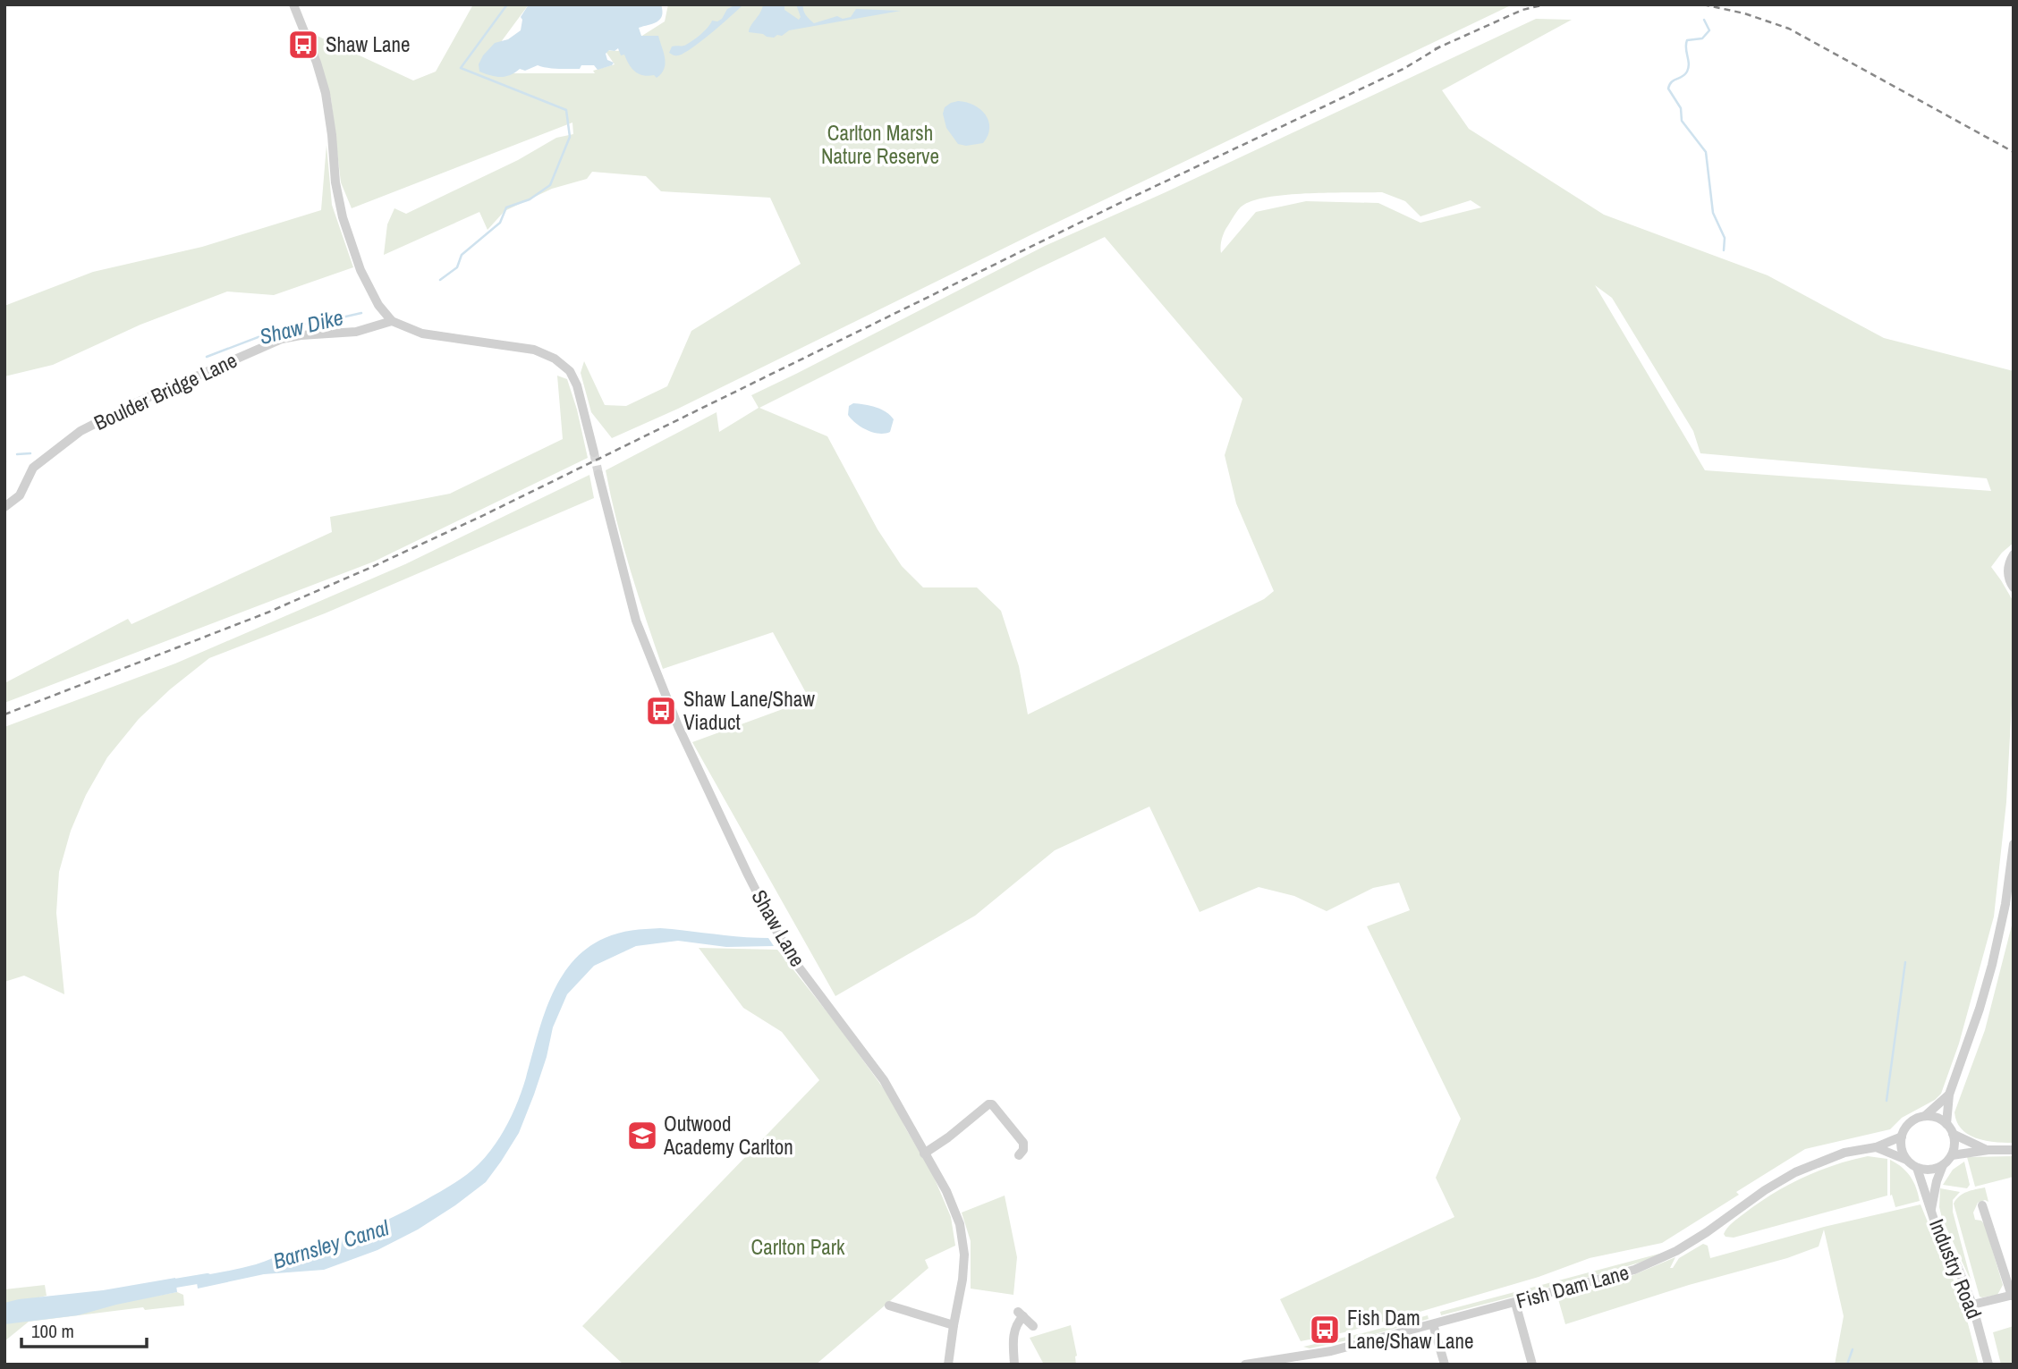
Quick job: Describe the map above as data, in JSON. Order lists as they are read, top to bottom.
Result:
{
  "streets": {
    "street": [
      "Boulder Bridge Lane",
      "Shaw Lane",
      "Industry Road",
      "Fish Dam Lane"
    ]
  },
  "crossings": [
    ["Industry Road", "Fish Dam Lane"]
  ],
  "water": ["Shaw Dike", "Barnsley Canal"],
  "parks": ["Carlton Marsh Nature Reserve", "Carlton Park"],
  "places": {
    "bus stop": ["Shaw Lane", "Shaw Lane/Shaw Viaduct", "Fish Dam Lane/Shaw Lane"],
    "school or university": ["Outwood Academy Carlton"]
  },
  "scale_bar": "100 m"
}
